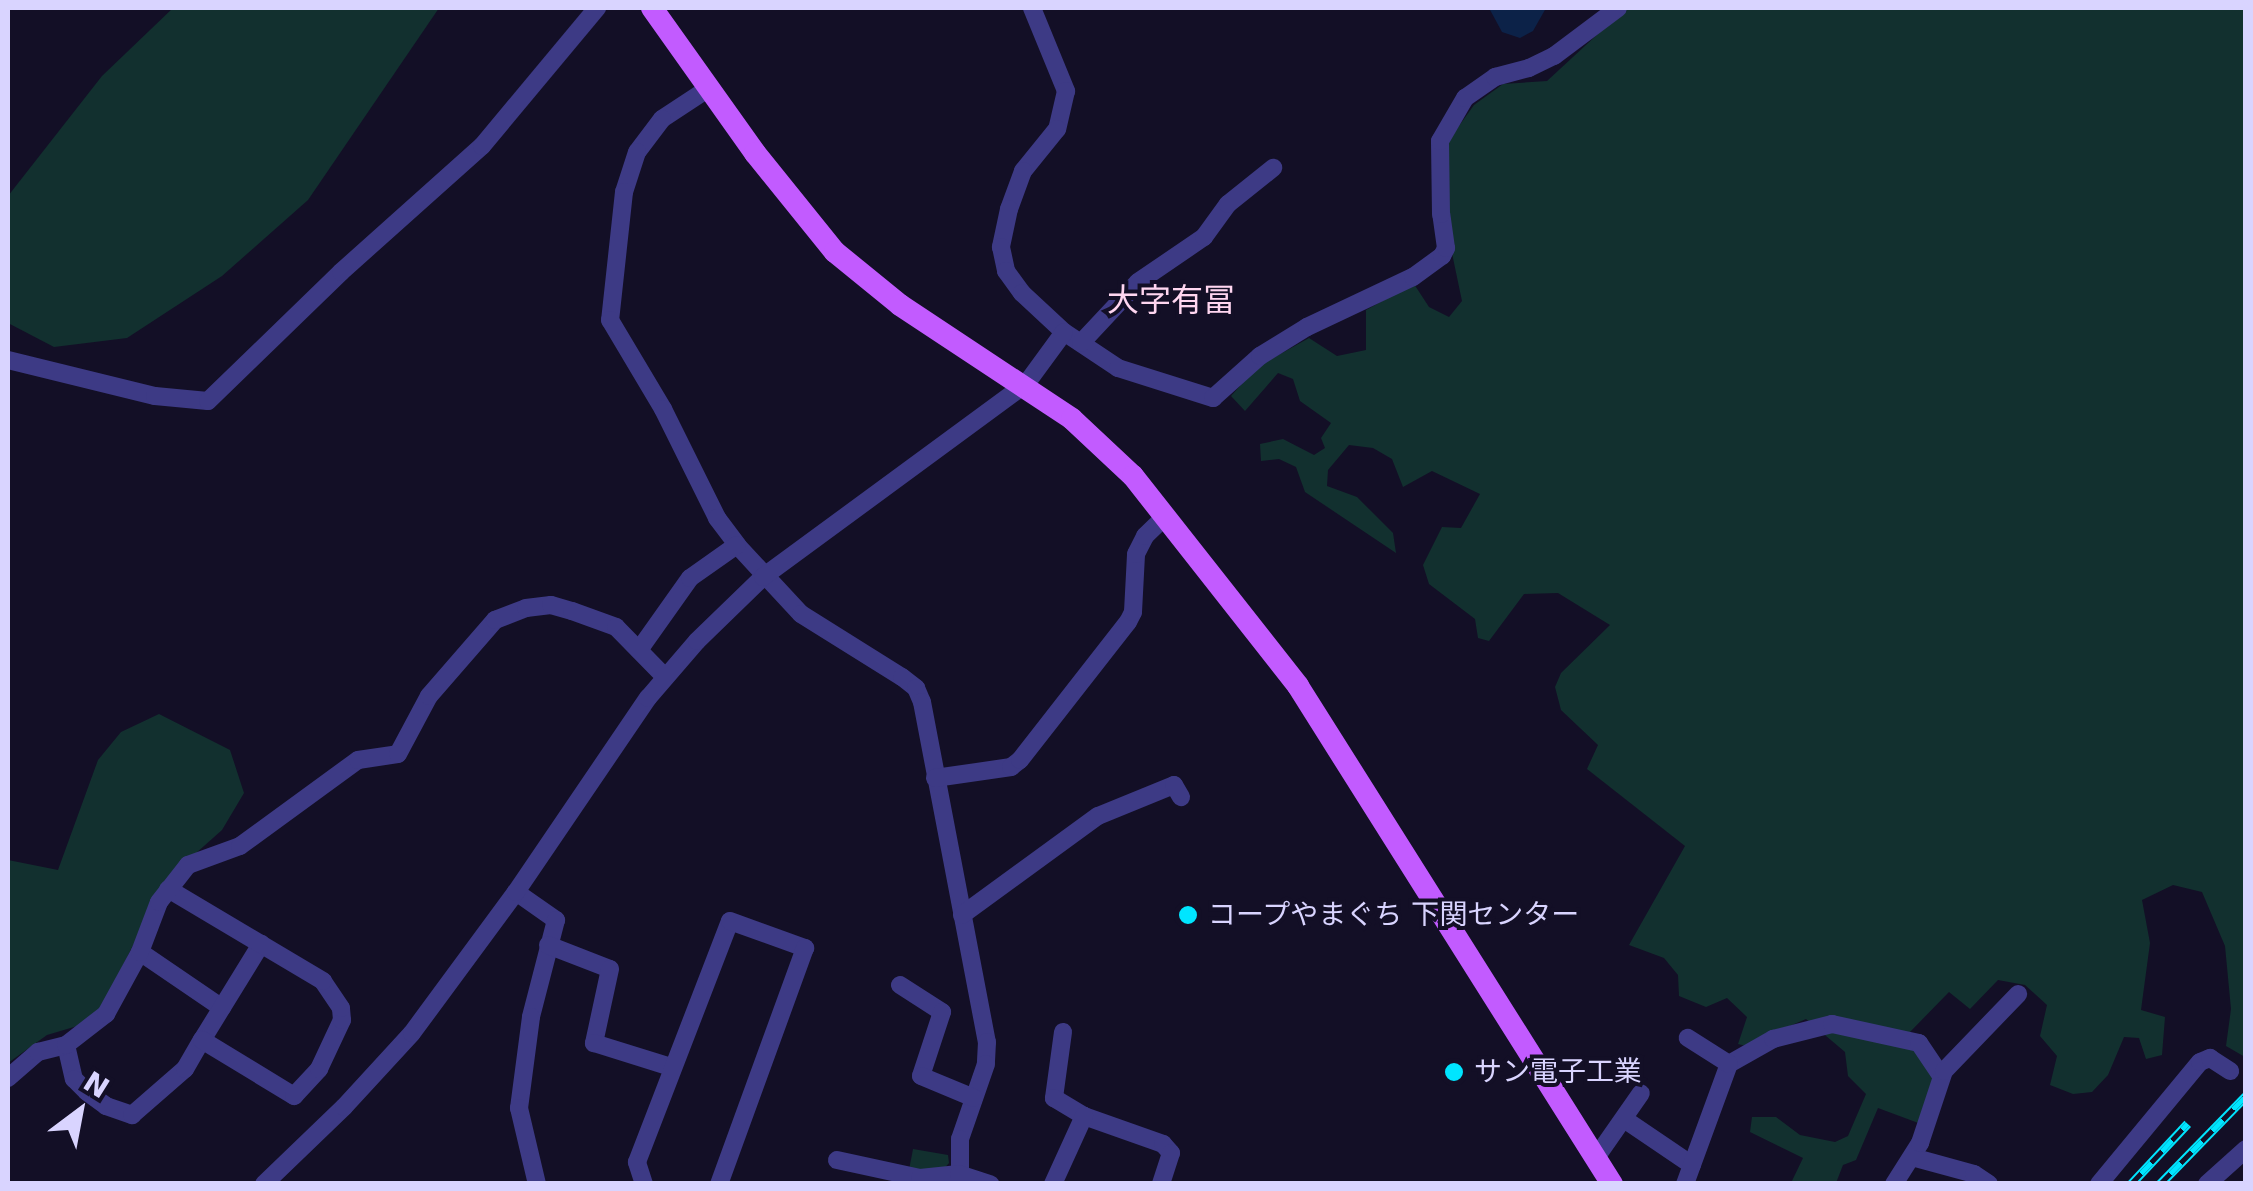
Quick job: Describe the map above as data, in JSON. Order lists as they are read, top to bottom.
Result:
{
  "districts": ["大字有冨"],
  "places": ["コープやまぐち 下関センター", "サン電子工業"],
  "north": "top right"
}
